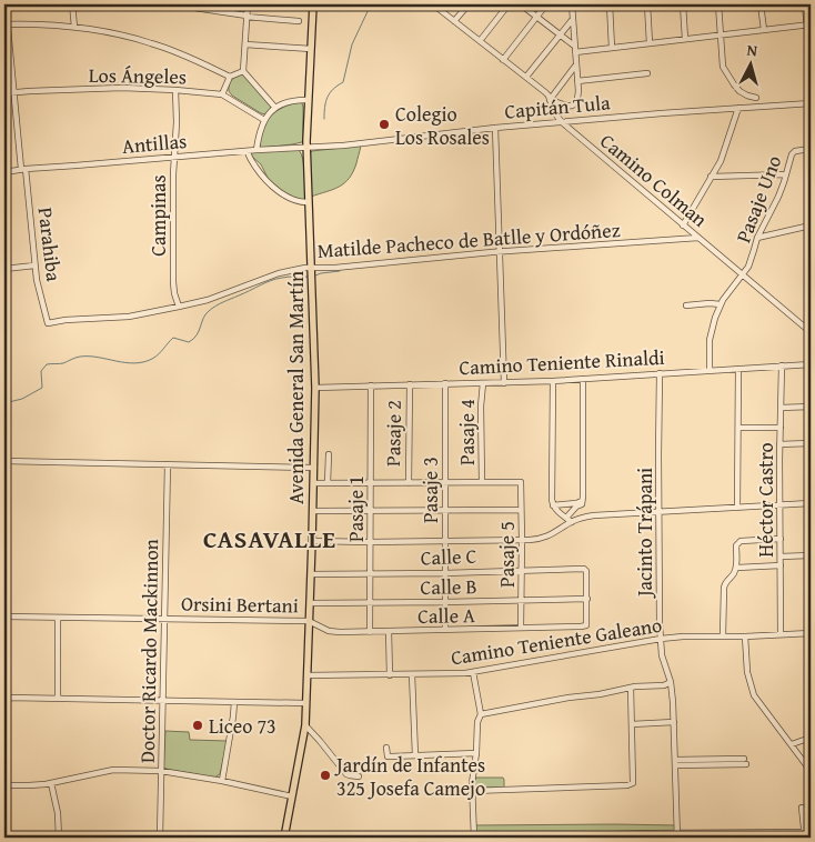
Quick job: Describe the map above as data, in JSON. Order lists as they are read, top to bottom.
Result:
{
  "streets": {
    "main road": ["Avenida General San Martín"],
    "street": [
      "Los Ángeles",
      "Capitán Tula",
      "Antillas",
      "Camino Colman",
      "Pasaje Uno",
      "Campinas",
      "Matilde Pacheco de Batlle y Ordóñez",
      "Parahiba",
      "Camino Teniente Rinaldi",
      "Pasaje 4",
      "Pasaje 2",
      "Pasaje 3",
      "Héctor Castro",
      "Pasaje 1",
      "Jacinto Trápani",
      "Pasaje 5",
      "Calle C",
      "Calle B",
      "Orsini Bertani",
      "Calle A",
      "Camino Teniente Galeano",
      "Doctor Ricardo Mackinnon"
    ]
  },
  "crossings": [
    ["Los Ángeles", "Campinas"],
    ["Los Ángeles", "Parahiba"],
    ["Capitán Tula", "Antillas"],
    ["Capitán Tula", "Camino Colman"],
    ["Capitán Tula", "Avenida General San Martín"],
    ["Antillas", "Campinas"],
    ["Antillas", "Parahiba"],
    ["Antillas", "Avenida General San Martín"],
    ["Camino Colman", "Pasaje Uno"],
    ["Camino Colman", "Matilde Pacheco de Batlle y Ordóñez"],
    ["Pasaje Uno", "Camino Teniente Rinaldi"],
    ["Campinas", "Matilde Pacheco de Batlle y Ordóñez"],
    ["Matilde Pacheco de Batlle y Ordóñez", "Parahiba"],
    ["Matilde Pacheco de Batlle y Ordóñez", "Avenida General San Martín"],
    ["Camino Teniente Rinaldi", "Avenida General San Martín"],
    ["Camino Teniente Rinaldi", "Pasaje 4"],
    ["Camino Teniente Rinaldi", "Pasaje 2"],
    ["Camino Teniente Rinaldi", "Pasaje 3"],
    ["Camino Teniente Rinaldi", "Héctor Castro"],
    ["Camino Teniente Rinaldi", "Pasaje 1"],
    ["Camino Teniente Rinaldi", "Jacinto Trápani"],
    ["Avenida General San Martín", "Calle C"],
    ["Avenida General San Martín", "Calle B"],
    ["Avenida General San Martín", "Orsini Bertani"],
    ["Avenida General San Martín", "Calle A"],
    ["Avenida General San Martín", "Camino Teniente Galeano"],
    ["Pasaje 4", "Pasaje 5"],
    ["Pasaje 3", "Calle C"],
    ["Pasaje 3", "Calle B"],
    ["Pasaje 3", "Calle A"],
    ["Héctor Castro", "Camino Teniente Galeano"],
    ["Pasaje 1", "Calle C"],
    ["Pasaje 1", "Calle B"],
    ["Pasaje 1", "Calle A"],
    ["Jacinto Trápani", "Camino Teniente Galeano"],
    ["Pasaje 5", "Calle C"],
    ["Pasaje 5", "Calle B"],
    ["Pasaje 5", "Calle A"],
    ["Calle C", "Calle B"],
    ["Calle C", "Calle A"],
    ["Calle B", "Calle A"],
    ["Orsini Bertani", "Calle A"],
    ["Orsini Bertani", "Doctor Ricardo Mackinnon"]
  ],
  "districts": ["CASAVALLE"],
  "places": ["Colegio Los Rosales", "Liceo 73", "Jardín de Infantes 325 Josefa Camejo"],
  "north": "top"
}
